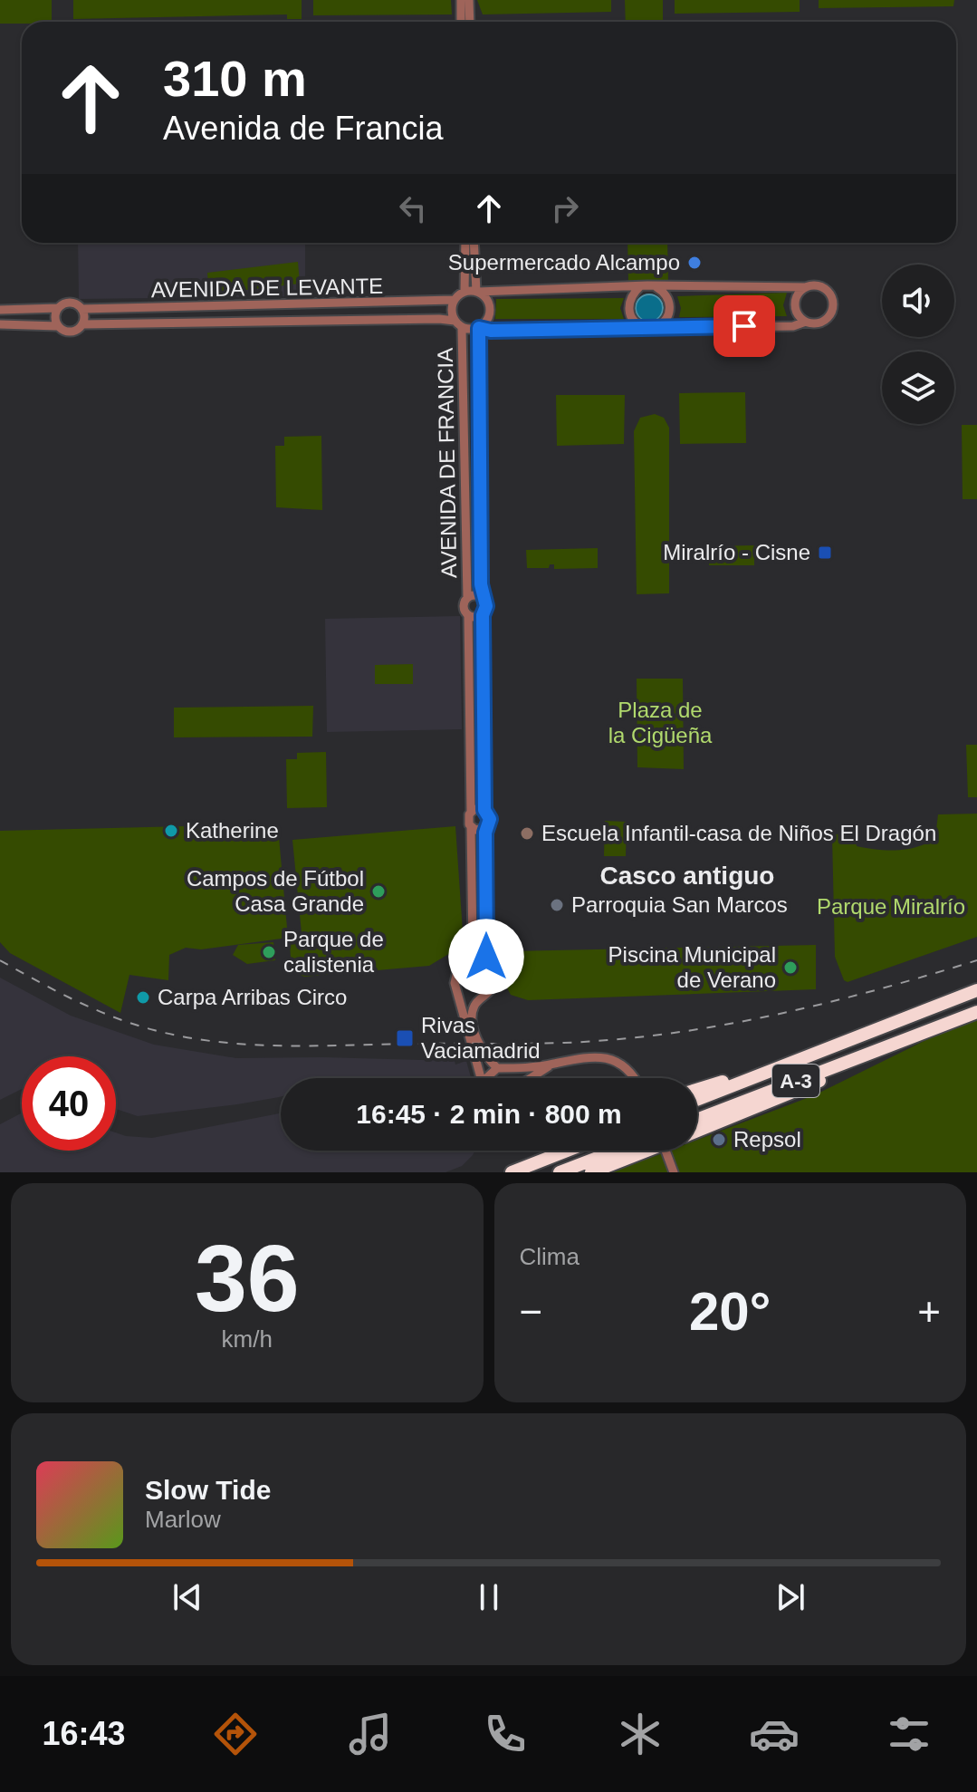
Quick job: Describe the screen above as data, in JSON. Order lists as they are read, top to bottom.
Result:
{
  "streets": {
    "highway": ["A-3"],
    "street": ["AVENIDA DE LEVANTE", "AVENIDA DE FRANCIA"]
  },
  "crossings": [
    ["AVENIDA DE LEVANTE", "AVENIDA DE FRANCIA"]
  ],
  "districts": ["Casco antiguo"],
  "parks": ["Plaza de la Cigüeña", "Parque Miralrío"],
  "places": {
    "other": [
      "Supermercado Alcampo",
      "Katherine",
      "Escuela Infantil-casa de Niños El Dragón",
      "Campos de Fútbol Casa Grande",
      "Parroquia San Marcos",
      "Parque de calistenia",
      "Piscina Municipal de Verano",
      "Carpa Arribas Circo",
      "Repsol"
    ],
    "transit": ["Miralrío - Cisne", "Rivas Vaciamadrid"]
  },
  "page": {
    "turn": ["310 m", "Avenida de Francia"],
    "limit": "40",
    "trip": "16:45 · 2 min · 800 m",
    "tile": [
      ["36", "km/h"],
      "Clima"
    ],
    "heat": ["−", "20°", "+"],
    "song": ["Slow Tide", "Marlow"],
    "tabs": "16:43"
  }
}
